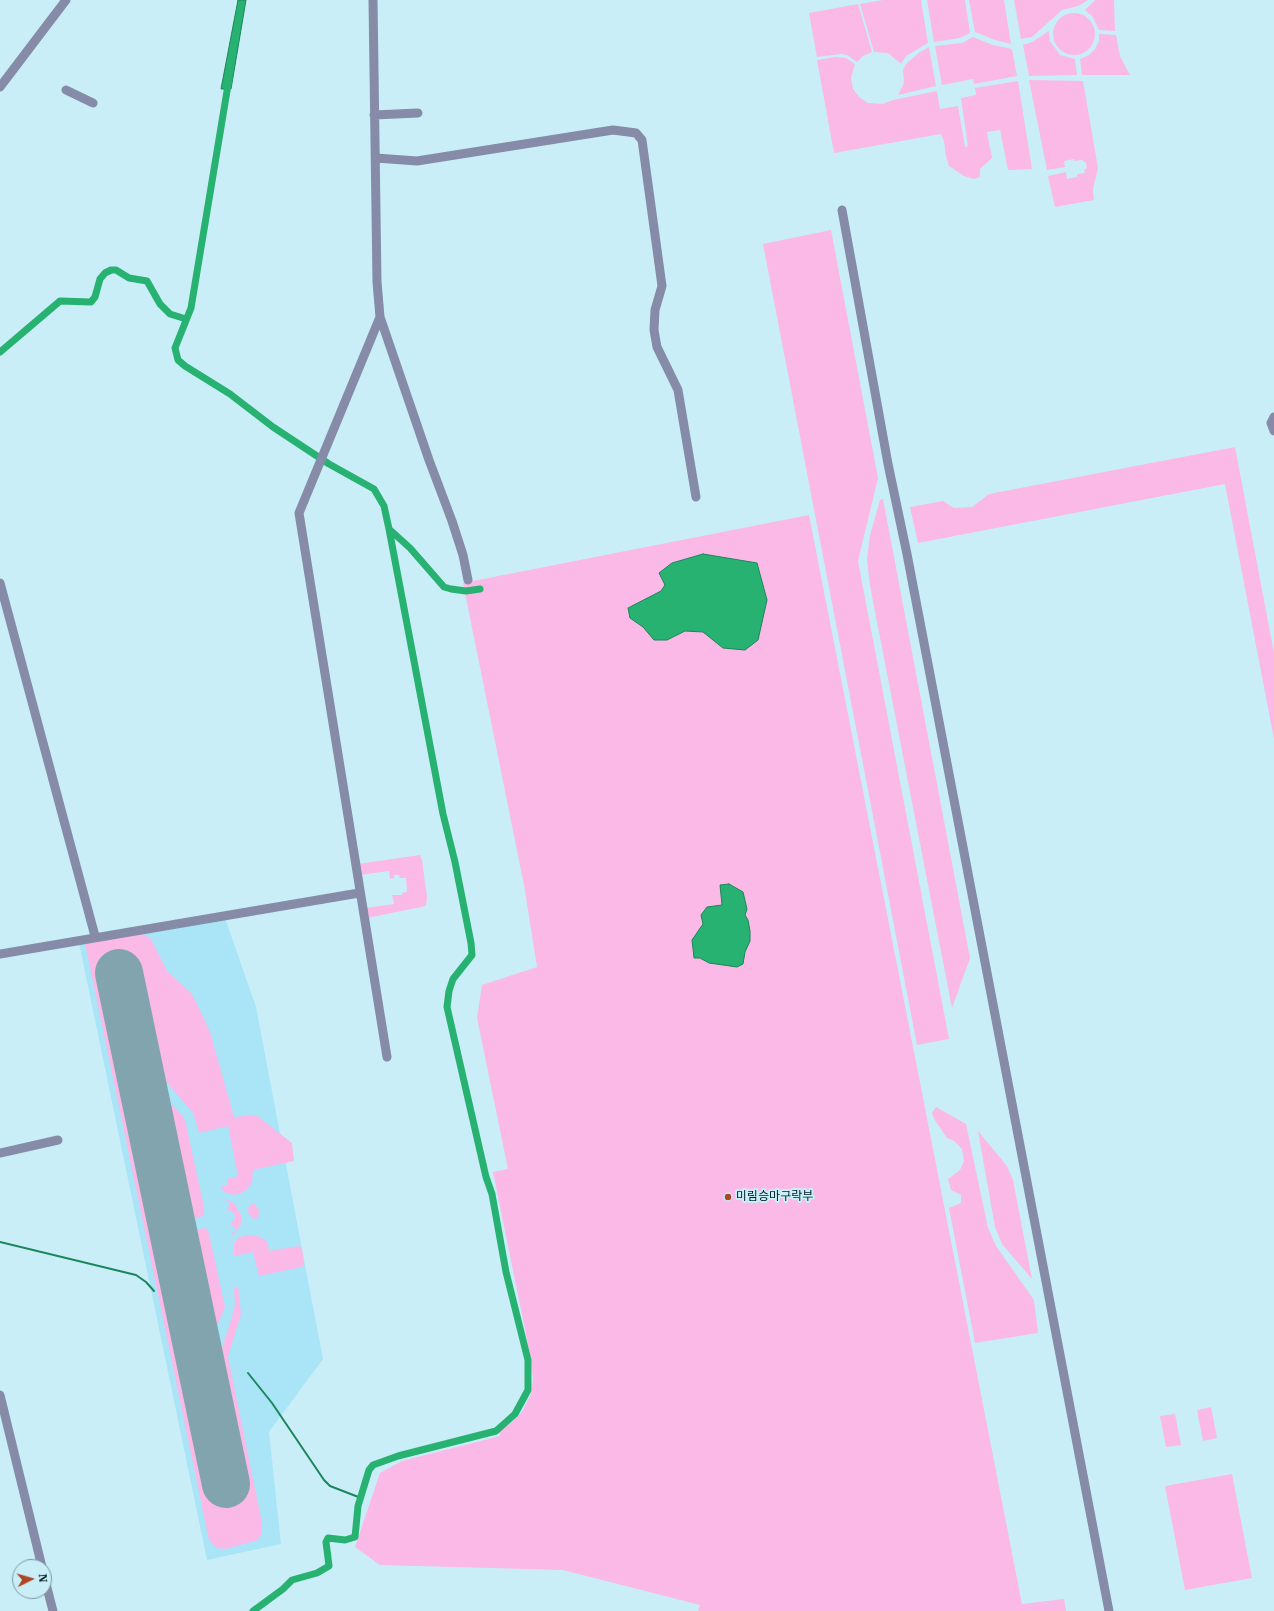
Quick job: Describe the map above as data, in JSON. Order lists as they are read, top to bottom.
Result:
{
  "places": ["미림승마구락부"],
  "north": "right"
}
